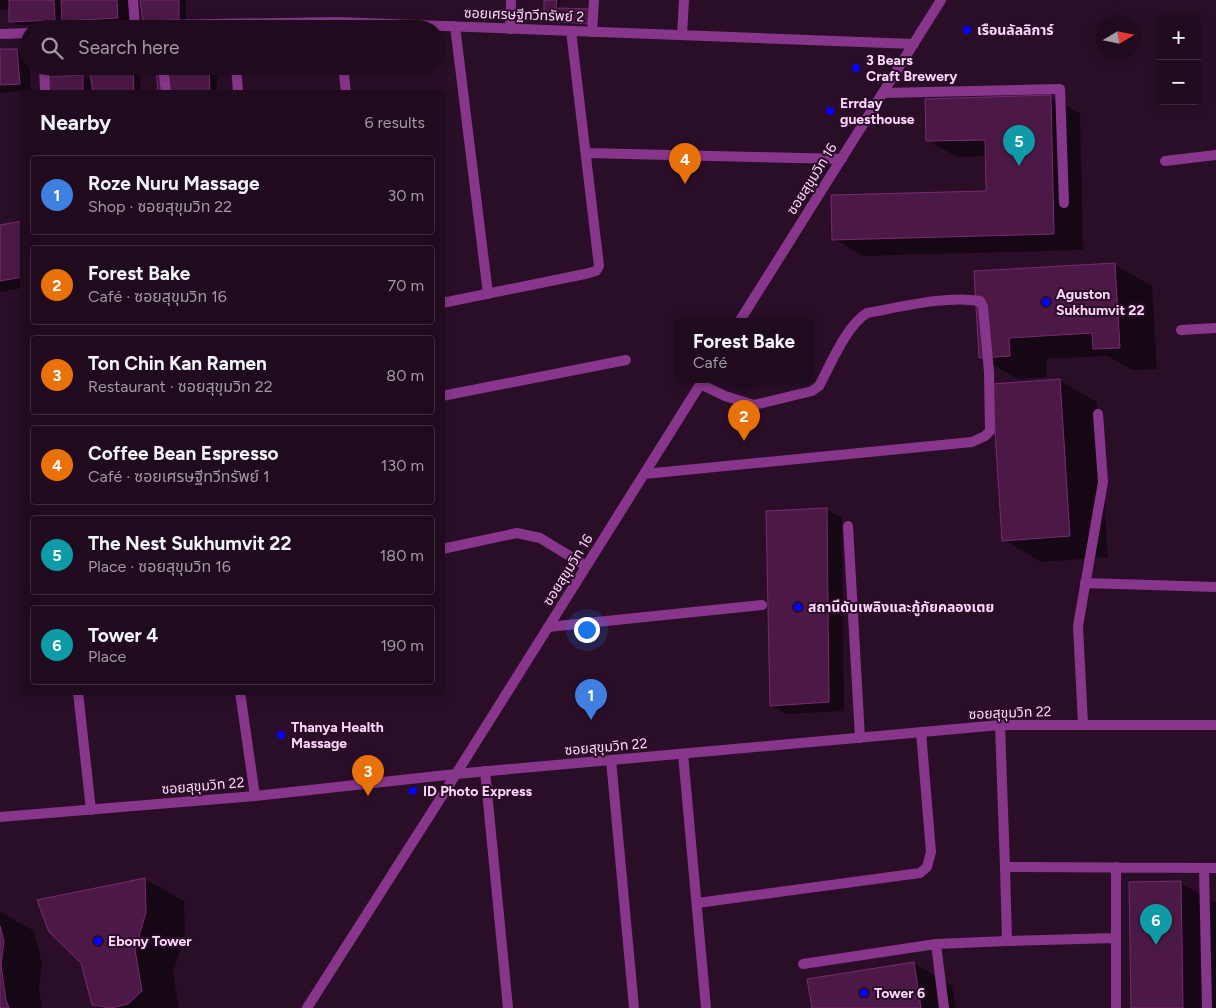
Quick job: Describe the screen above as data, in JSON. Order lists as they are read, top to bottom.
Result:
{
  "streets": {
    "street": ["ซอยเศรษฐีทวีทรัพย์ 2", "ซอยสุขุมวิท 16", "ซอยสุขุมวิท 22"]
  },
  "crossings": [
    ["ซอยเศรษฐีทวีทรัพย์ 2", "ซอยสุขุมวิท 16"],
    ["ซอยสุขุมวิท 16", "ซอยสุขุมวิท 22"]
  ],
  "places": [
    "เรือนลัลลิการ์",
    "3 Bears Craft Brewery",
    "Errday guesthouse",
    "Aguston Sukhumvit 22",
    "สถานีดับเพลิงและกู้ภัยคลองเตย",
    "Thanya Health Massage",
    "ID Photo Express",
    "Ebony Tower",
    "Tower 6"
  ],
  "north": "right",
  "page": {
    "map_buttons": ["+", "−"],
    "search": "Search here",
    "heading": ["Nearby", "6 results"],
    "pins": [
      "5",
      "4",
      "2",
      "1",
      "3",
      "6"
    ],
    "list": [
      {
        "mark": "1",
        "name": "Roze Nuru Massage",
        "note": "Shop · ซอยสุขุมวิท 22",
        "value": "30 m"
      },
      {
        "mark": "2",
        "name": "Forest Bake",
        "note": "Café · ซอยสุขุมวิท 16",
        "value": "70 m"
      },
      {
        "mark": "3",
        "name": "Ton Chin Kan Ramen",
        "note": "Restaurant · ซอยสุขุมวิท 22",
        "value": "80 m"
      },
      {
        "mark": "4",
        "name": "Coffee Bean Espresso",
        "note": "Café · ซอยเศรษฐีทวีทรัพย์ 1",
        "value": "130 m"
      },
      {
        "mark": "5",
        "name": "The Nest Sukhumvit 22",
        "note": "Place · ซอยสุขุมวิท 16",
        "value": "180 m"
      },
      {
        "mark": "6",
        "name": "Tower 4",
        "note": "Place",
        "value": "190 m"
      }
    ],
    "popup": ["Forest Bake", "Café"]
  }
}
